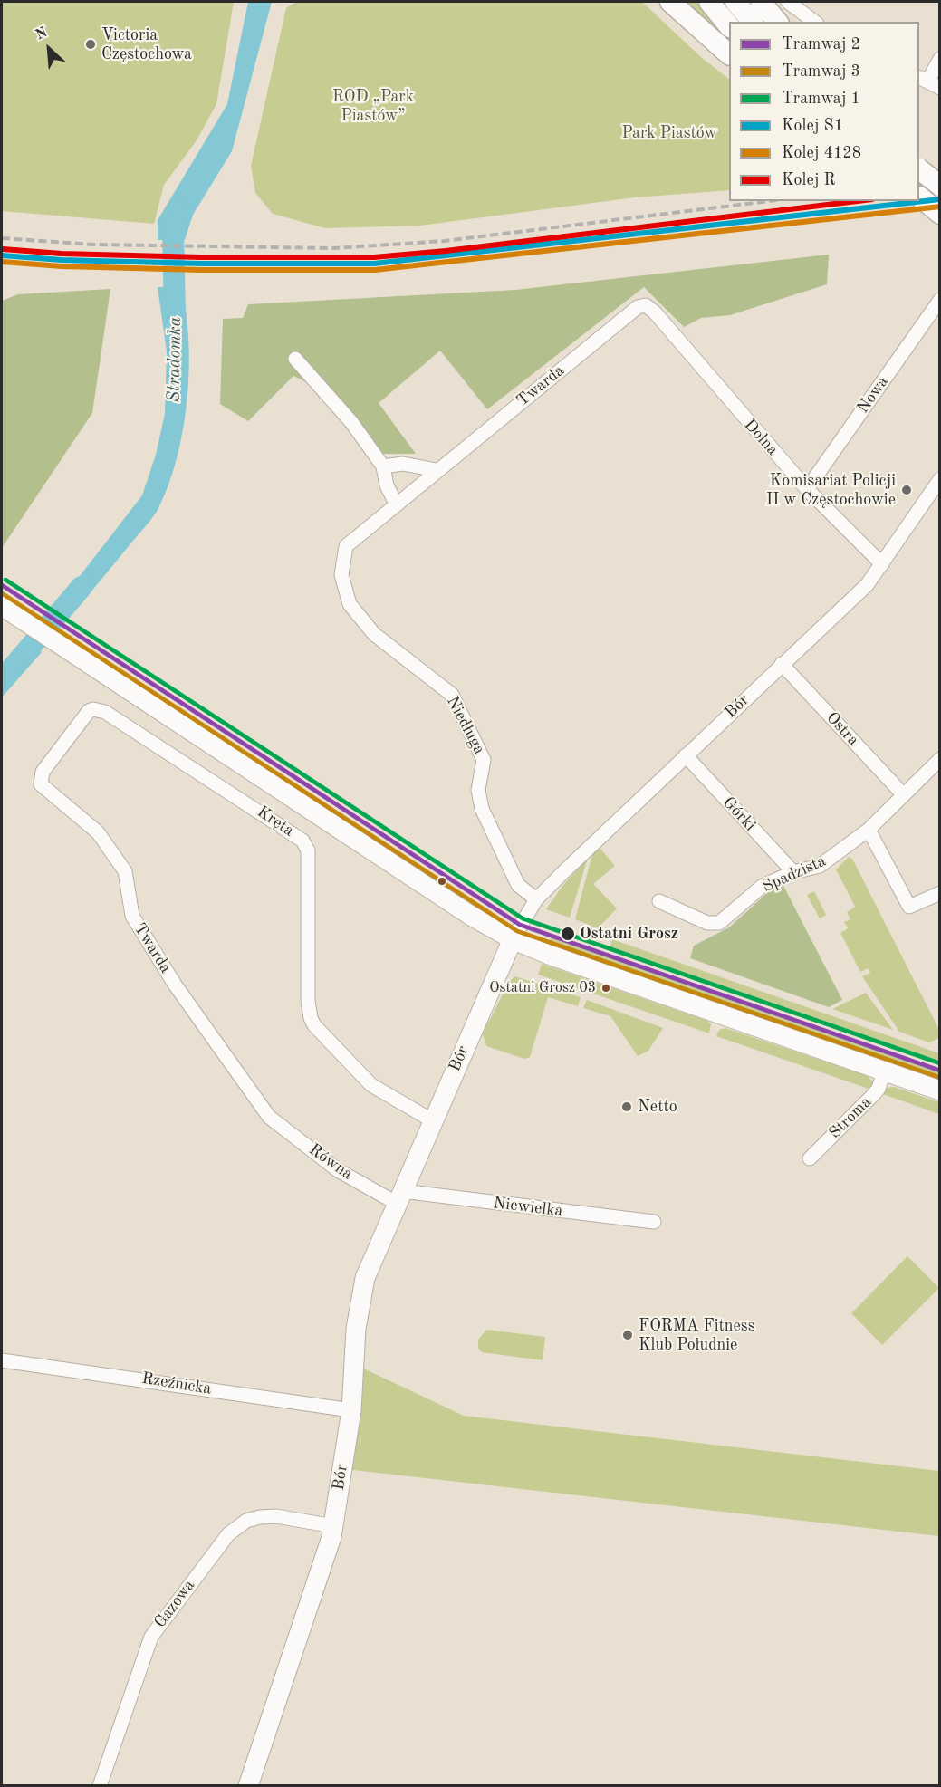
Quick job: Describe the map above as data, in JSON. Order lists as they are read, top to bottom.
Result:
{
  "streets": {
    "street": [
      "Twarda",
      "Nowa",
      "Dolna",
      "Bór",
      "Niedługa",
      "Ostra",
      "Górki",
      "Kręta",
      "Spadzista",
      "Stroma",
      "Równa",
      "Niewielka",
      "Rzeźnicka",
      "Gazowa"
    ]
  },
  "crossings": [
    ["Twarda", "Dolna"],
    ["Twarda", "Niedługa"],
    ["Twarda", "Kręta"],
    ["Twarda", "Równa"],
    ["Nowa", "Dolna"],
    ["Dolna", "Bór"],
    ["Bór", "Niedługa"],
    ["Bór", "Ostra"],
    ["Bór", "Górki"],
    ["Bór", "Kręta"],
    ["Bór", "Równa"],
    ["Bór", "Niewielka"],
    ["Bór", "Rzeźnicka"],
    ["Bór", "Gazowa"],
    ["Ostra", "Spadzista"],
    ["Górki", "Spadzista"],
    ["Równa", "Niewielka"]
  ],
  "water": ["Stradomka"],
  "parks": ["ROD „Park Piastów”", "Park Piastów"],
  "places": [
    "Victoria Częstochowa",
    "Komisariat Policji II w Częstochowie",
    "Ostatni Grosz",
    "Ostatni Grosz 03",
    "Netto",
    "FORMA Fitness Klub Południe"
  ],
  "lines": [
    "rail line S1",
    "rail line R",
    "rail line 4128",
    "tram line 1",
    "tram line 2",
    "tram line 3"
  ],
  "legend": [
    "Tramwaj 2",
    "Tramwaj 3",
    "Tramwaj 1",
    "Kolej S1",
    "Kolej 4128",
    "Kolej R"
  ],
  "north": "top left"
}
